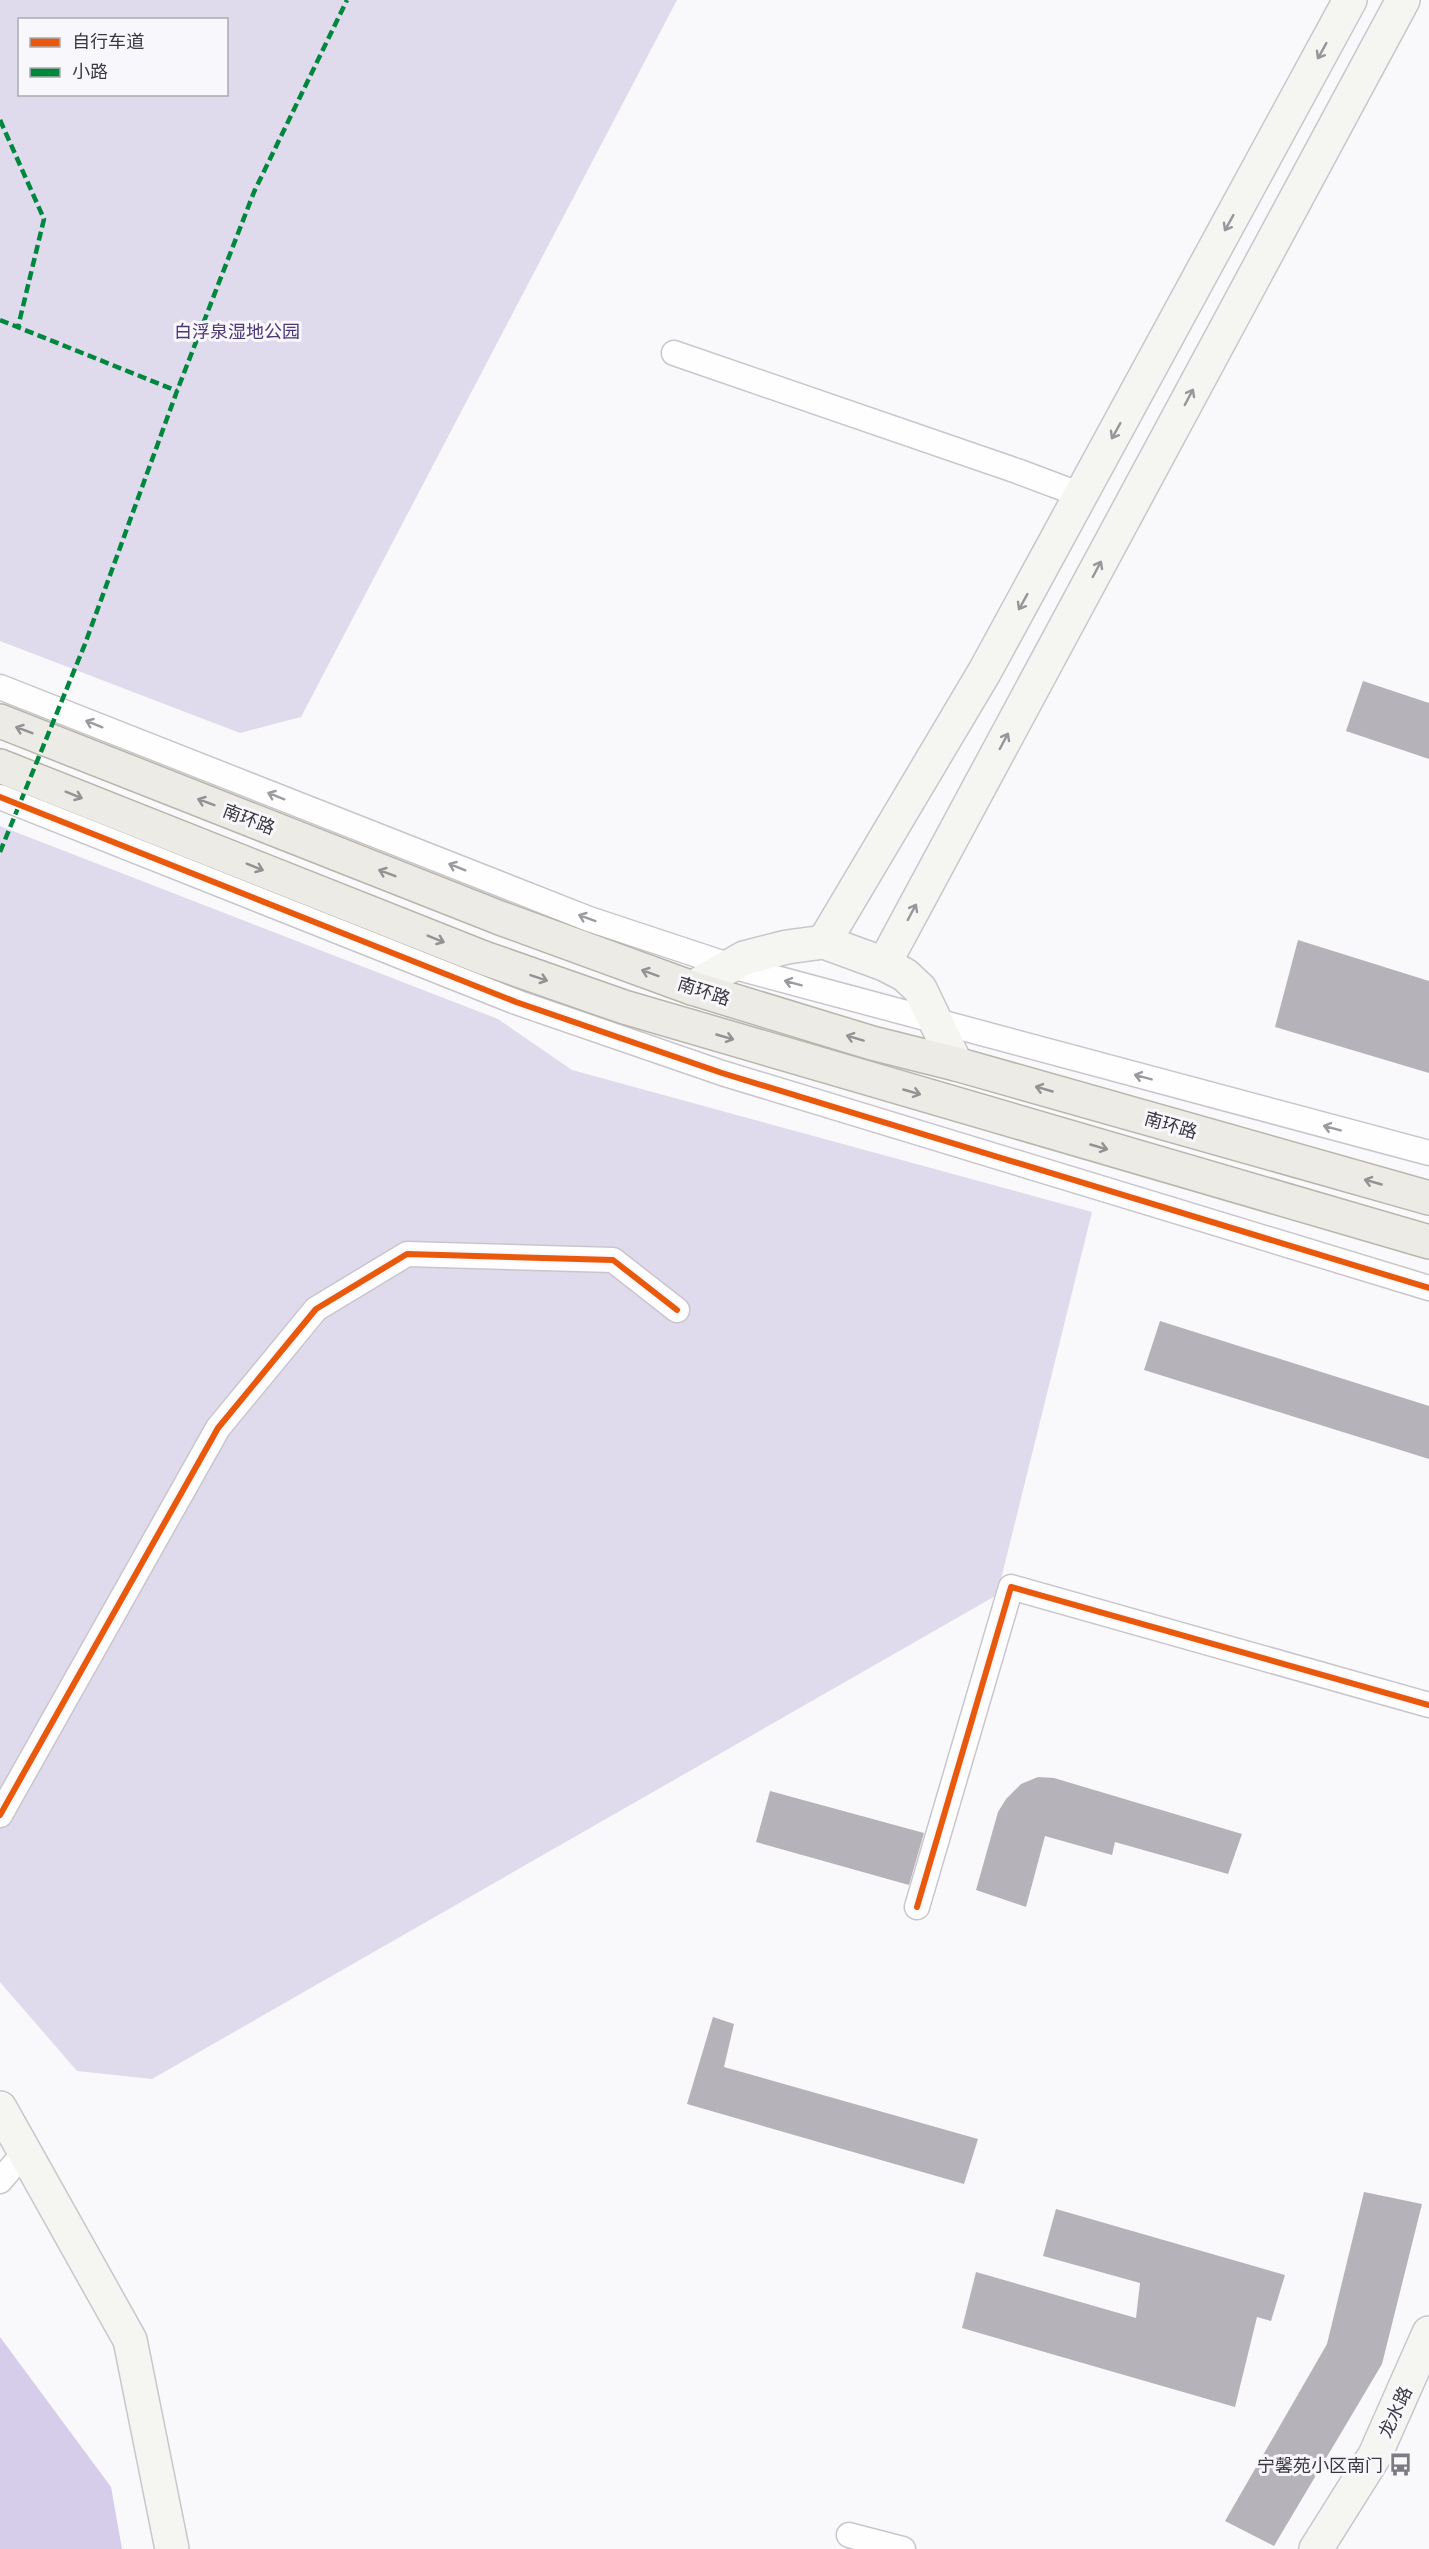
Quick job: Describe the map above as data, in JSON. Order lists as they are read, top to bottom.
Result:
{
  "streets": {
    "main road": ["南环路", "龙水路"]
  },
  "parks": ["白浮泉湿地公园"],
  "places": {
    "bus stop": ["宁馨苑小区南门"]
  },
  "legend": ["自行车道", "小路"]
}
